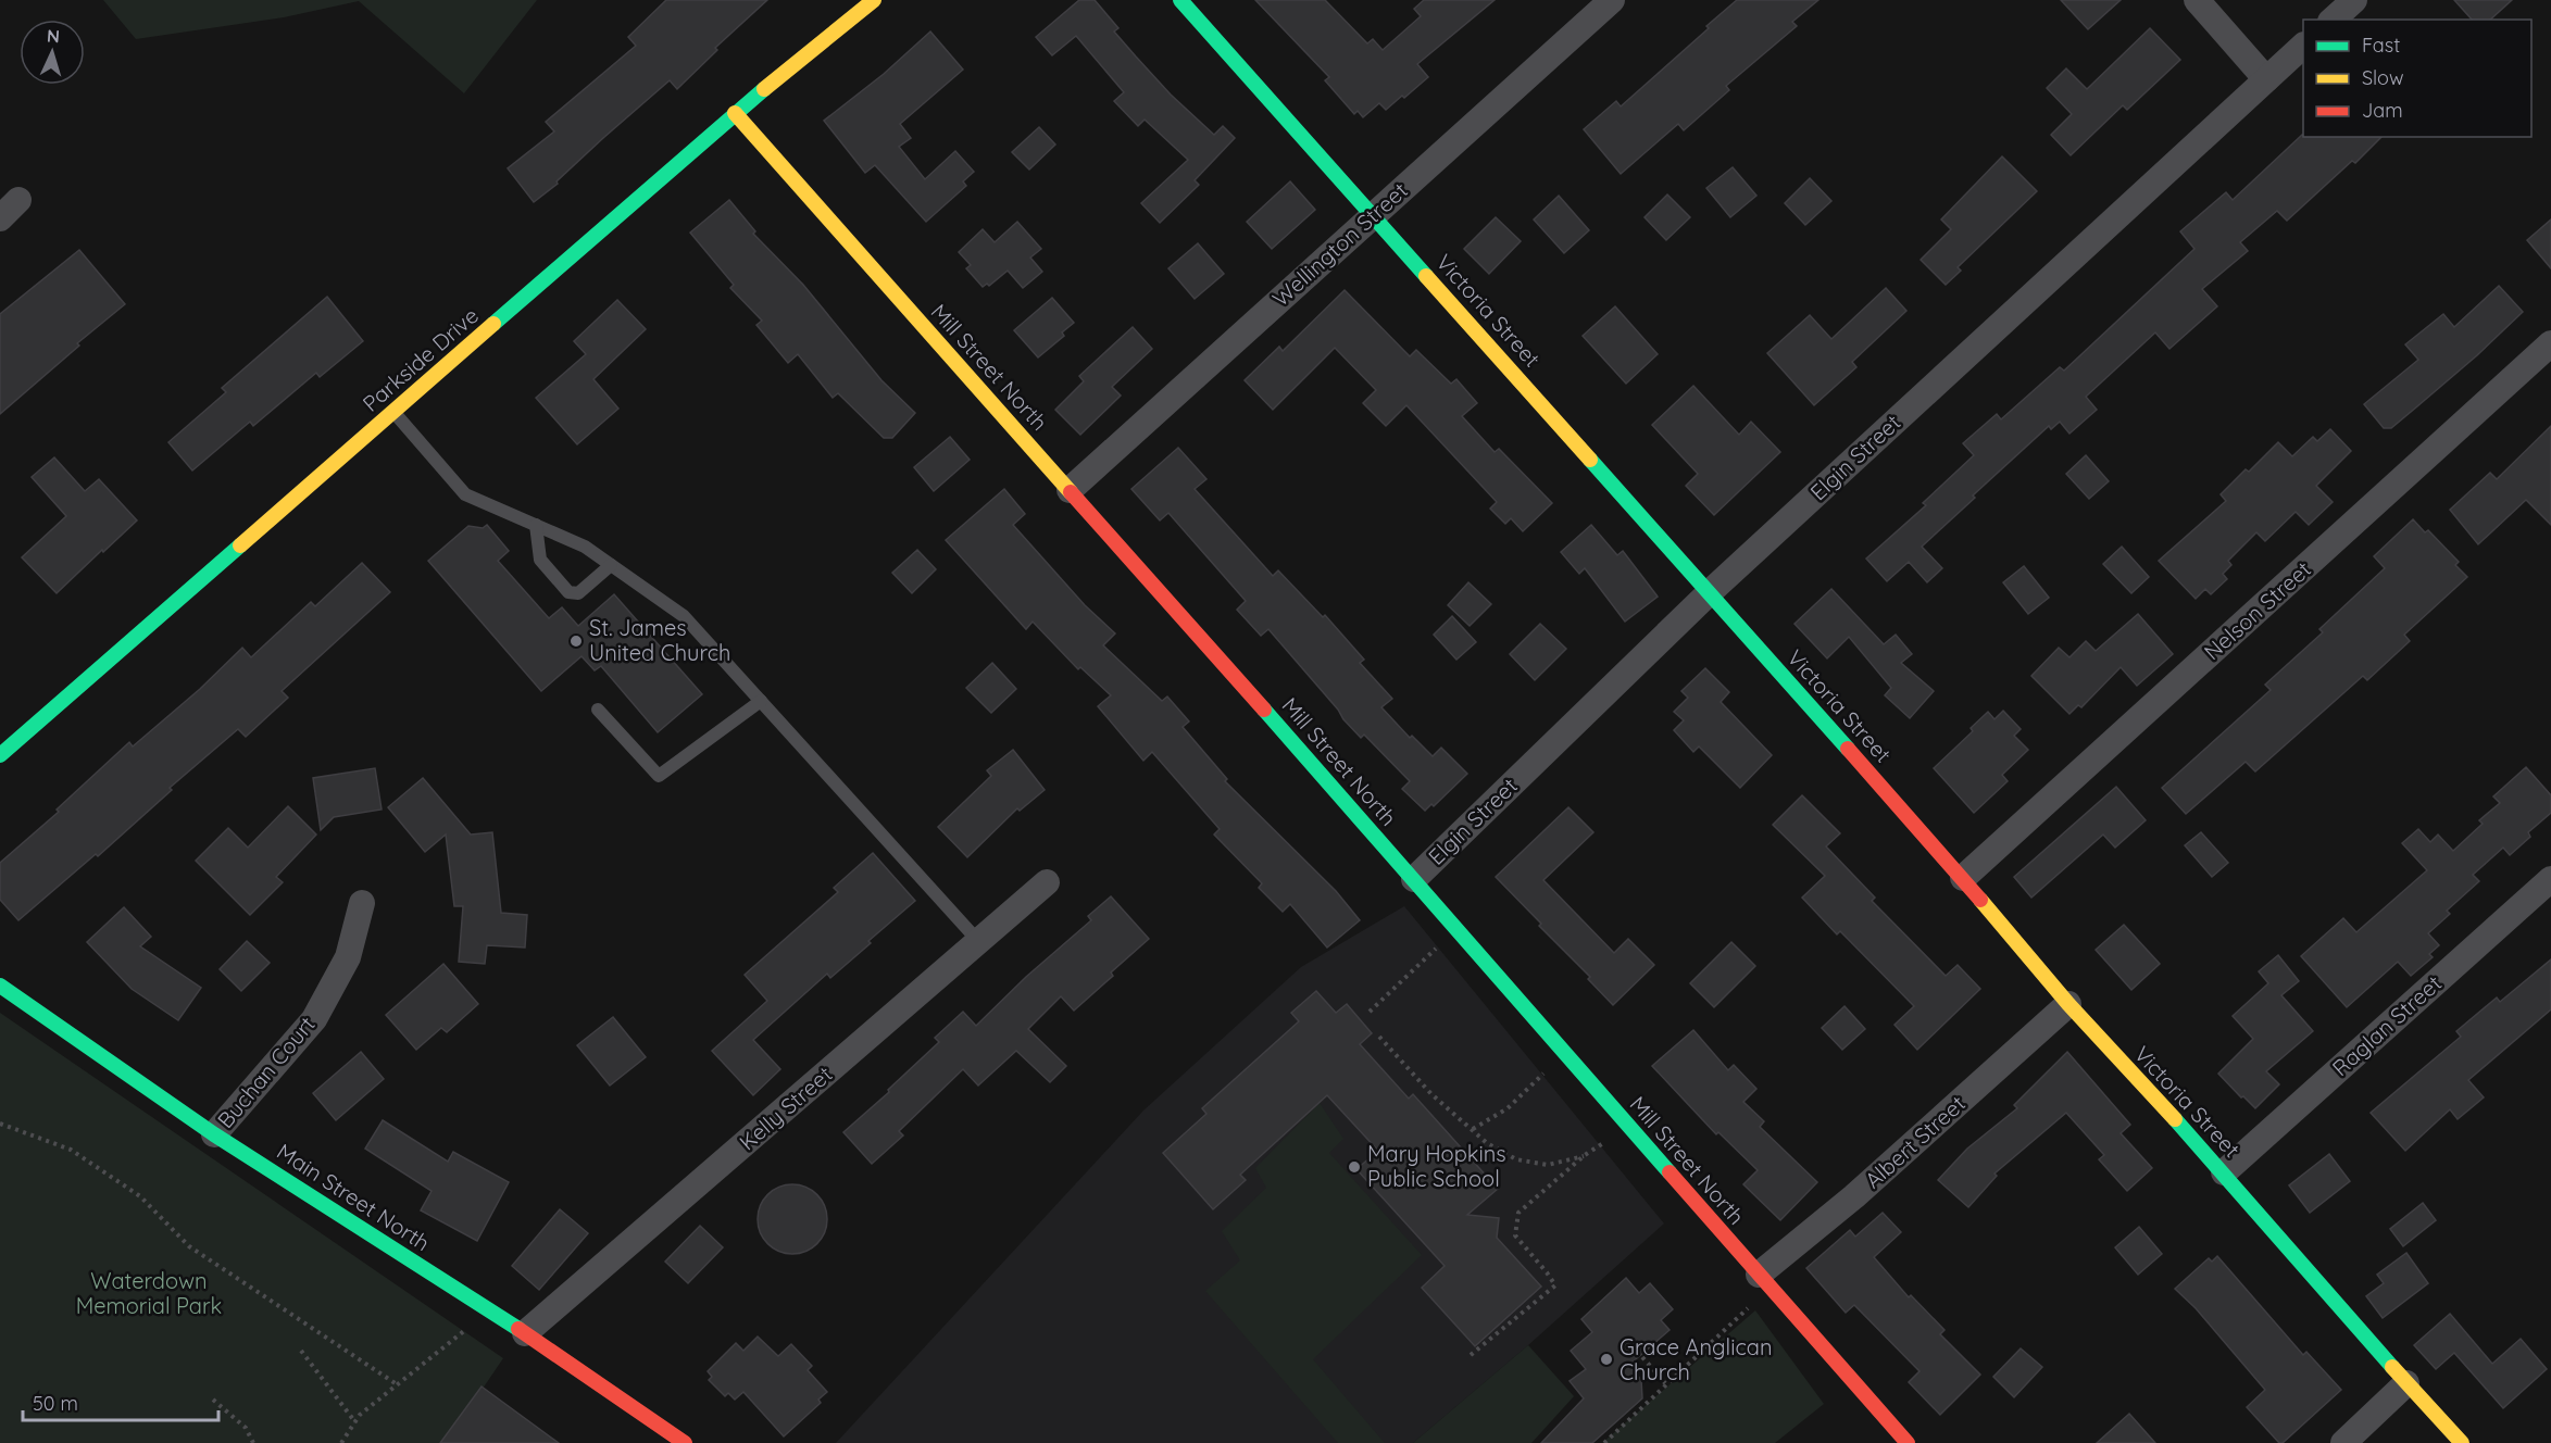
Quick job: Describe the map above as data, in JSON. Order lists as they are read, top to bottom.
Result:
{
  "streets": {
    "main road": [
      "Victoria Street",
      "Parkside Drive",
      "Mill Street North",
      "Main Street North"
    ],
    "street": [
      "Wellington Street",
      "Elgin Street",
      "Nelson Street",
      "Raglan Street",
      "Buchan Court",
      "Kelly Street",
      "Albert Street"
    ]
  },
  "crossings": [
    ["Wellington Street", "Victoria Street"],
    ["Wellington Street", "Mill Street North"],
    ["Victoria Street", "Elgin Street"],
    ["Victoria Street", "Nelson Street"],
    ["Victoria Street", "Raglan Street"],
    ["Victoria Street", "Albert Street"],
    ["Parkside Drive", "Mill Street North"],
    ["Mill Street North", "Elgin Street"],
    ["Mill Street North", "Albert Street"],
    ["Buchan Court", "Main Street North"],
    ["Kelly Street", "Main Street North"]
  ],
  "parks": ["Waterdown Memorial Park"],
  "places": ["St. James United Church", "Mary Hopkins Public School", "Grace Anglican Church"],
  "legend": ["Fast", "Slow", "Jam"],
  "scale_bar": "50 m",
  "north": "top"
}
